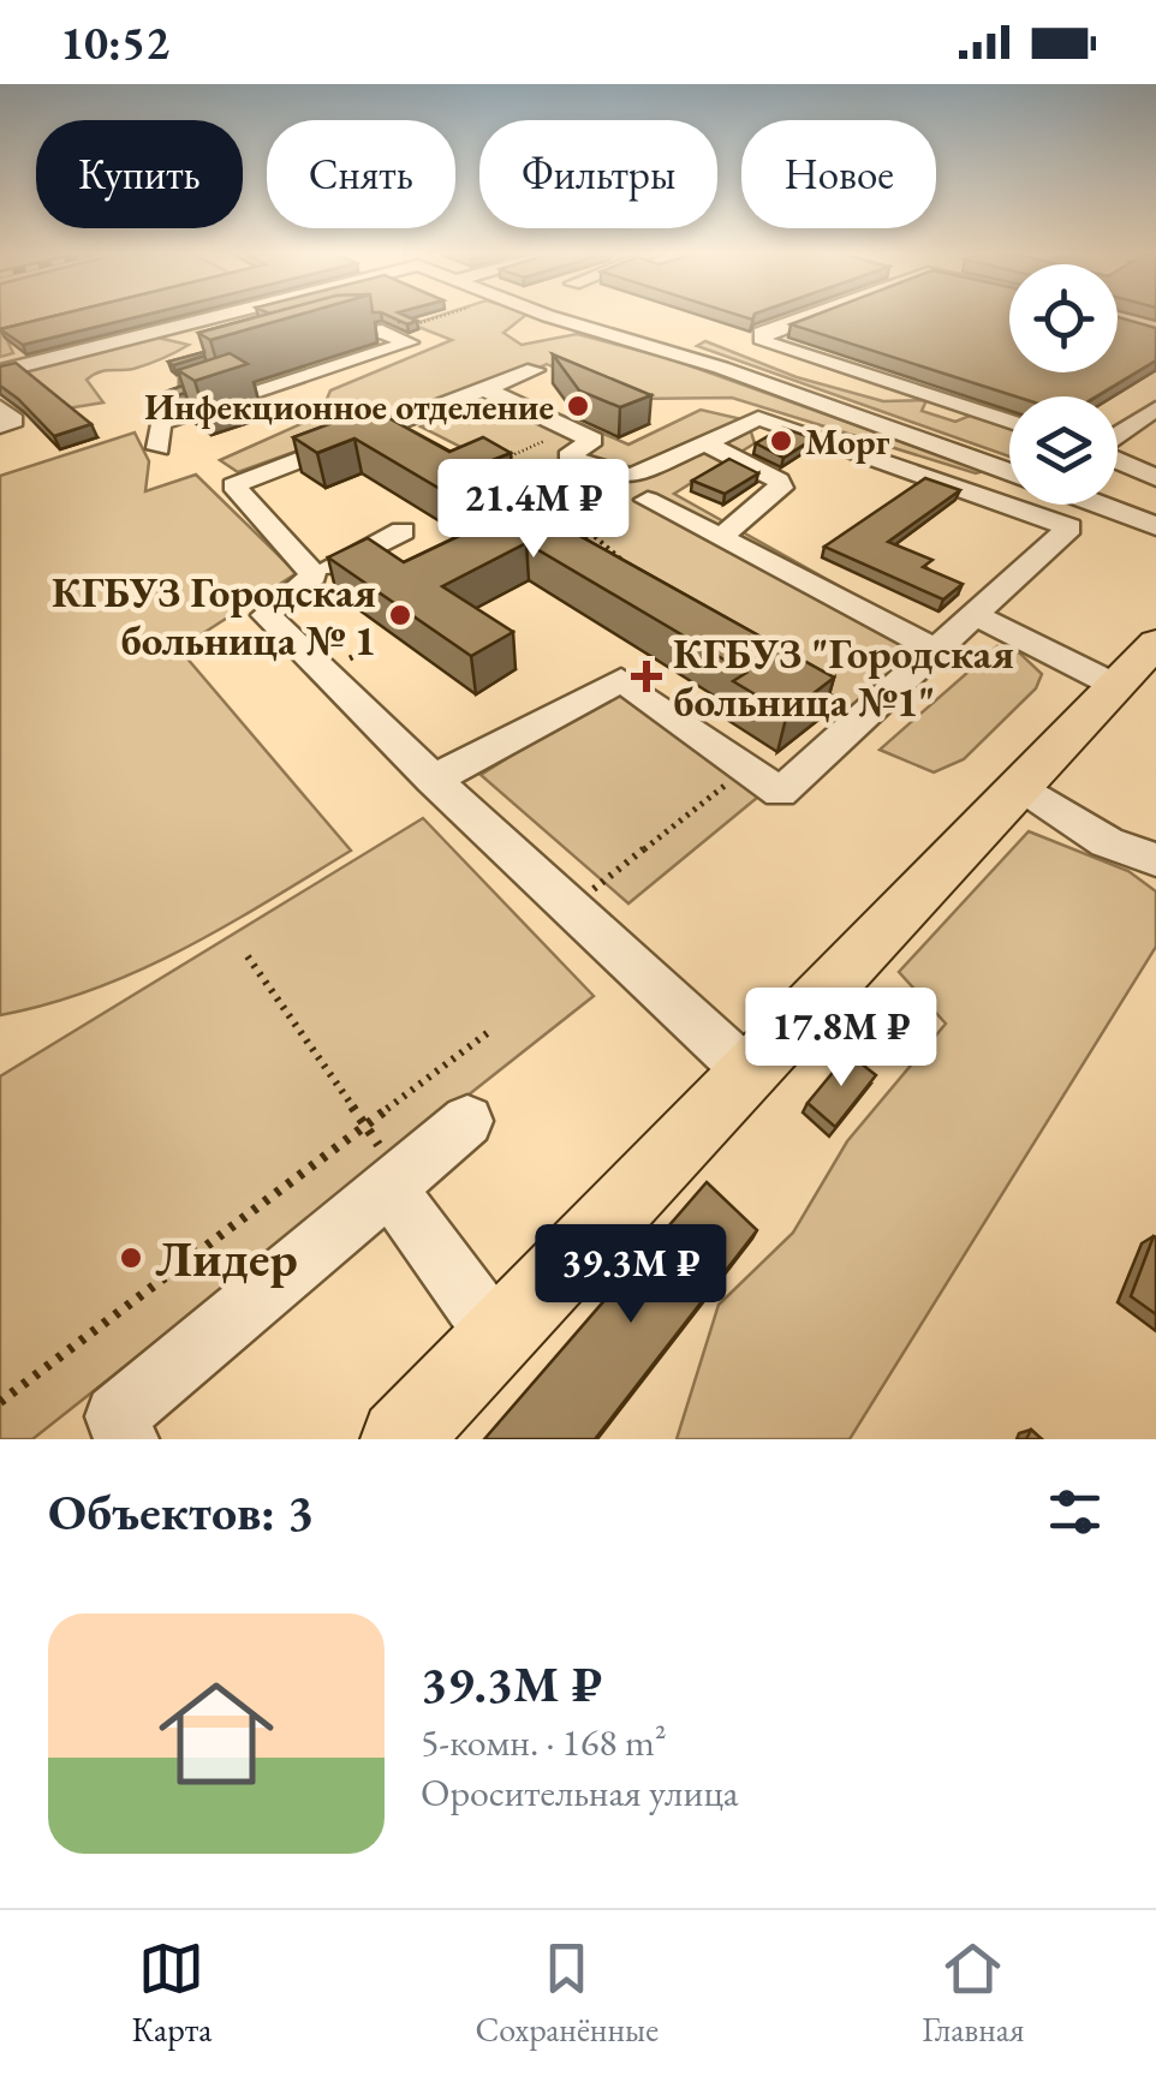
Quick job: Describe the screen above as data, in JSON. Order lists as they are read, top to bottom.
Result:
{
  "places": {
    "other": [
      "Инфекционное отделение",
      "Морг",
      "КГБУЗ Городская больница № 1",
      "Лидер"
    ],
    "health": ["КГБУЗ \"Городская больница №1\""]
  },
  "page": {
    "status": "10:52",
    "chip": [
      "Купить",
      "Снять",
      "Фильтры",
      "Новое"
    ],
    "price": ["21.4M ₽", "17.8M ₽", "39.3M ₽"],
    "heading": "Объектов: 3",
    "list": [
      {
        "name": "39.3M ₽",
        "note": "5-комн. · 168 m² · Оросительная улица"
      }
    ],
    "tabs": ["Карта", "Сохранённые", "Главная"]
  }
}
